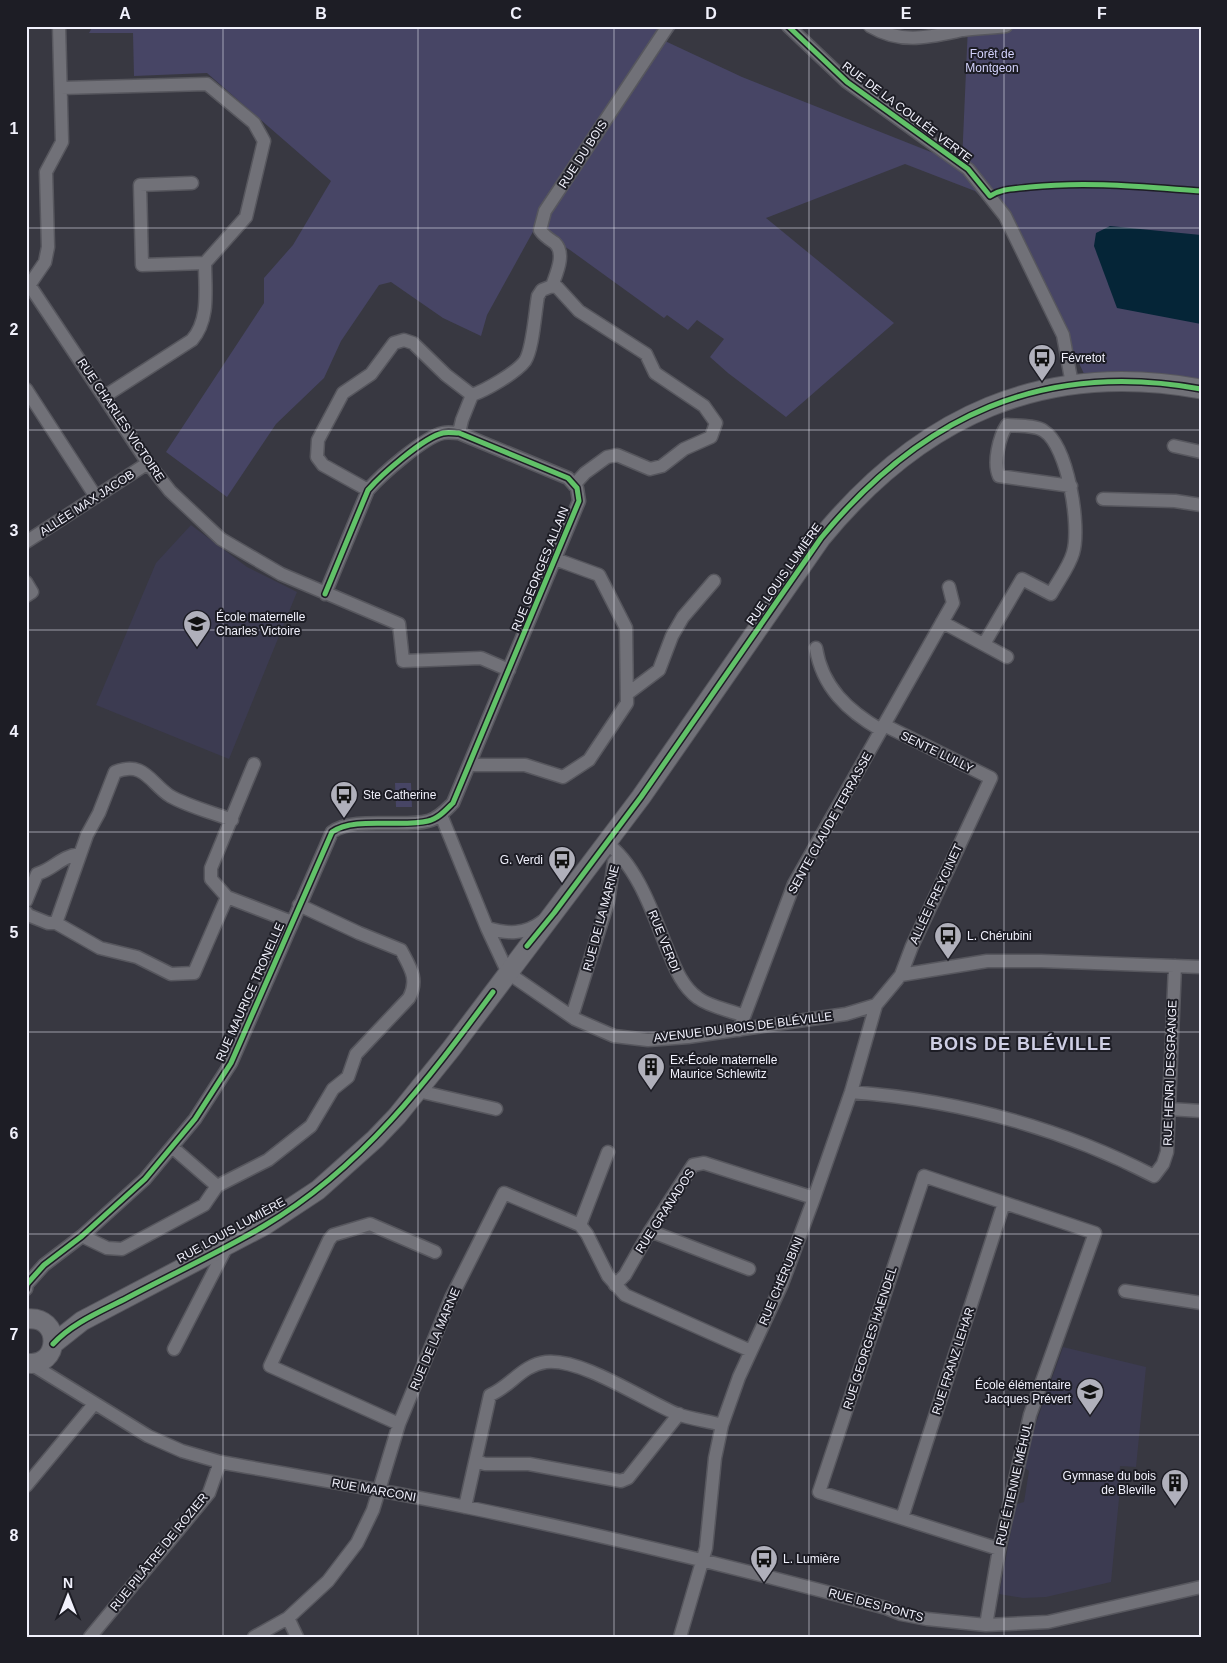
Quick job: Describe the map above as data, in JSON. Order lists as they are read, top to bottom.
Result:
{
  "streets": {
    "main road": ["RUE LOUIS LUMIÈRE"],
    "street": [
      "RUE DE LA COULÉE VERTE",
      "RUE DU BOIS",
      "RUE CHARLES VICTOIRE",
      "ALLÉE MAX JACOB",
      "RUE GEORGES ALLAIN",
      "SENTE LULLY",
      "SENTE CLAUDE TERRASSE",
      "ALLÉE FREYCINET",
      "RUE DE LA MARNE",
      "RUE VERDI",
      "RUE MAURICE TRONELLE",
      "AVENUE DU BOIS DE BLÉVILLE",
      "RUE HENRI DESGRANGE",
      "RUE GRANADOS",
      "RUE CHÉRUBINI",
      "RUE GEORGES HAENDEL",
      "RUE FRANZ LEHAR",
      "RUE ÉTIENNE MÉHUL",
      "RUE MARCONI",
      "RUE PILÂTRE DE ROZIER",
      "RUE DES PONTS"
    ]
  },
  "crossings": [
    ["RUE DE LA COULÉE VERTE", "RUE LOUIS LUMIÈRE"],
    ["RUE CHARLES VICTOIRE", "ALLÉE MAX JACOB"],
    ["RUE CHARLES VICTOIRE", "RUE GEORGES ALLAIN"],
    ["RUE GEORGES ALLAIN", "RUE MAURICE TRONELLE"],
    ["RUE LOUIS LUMIÈRE", "RUE VERDI"],
    ["RUE LOUIS LUMIÈRE", "AVENUE DU BOIS DE BLÉVILLE"],
    ["RUE LOUIS LUMIÈRE", "RUE MARCONI"],
    ["SENTE LULLY", "SENTE CLAUDE TERRASSE"],
    ["SENTE LULLY", "ALLÉE FREYCINET"],
    ["SENTE CLAUDE TERRASSE", "RUE VERDI"],
    ["SENTE CLAUDE TERRASSE", "AVENUE DU BOIS DE BLÉVILLE"],
    ["ALLÉE FREYCINET", "AVENUE DU BOIS DE BLÉVILLE"],
    ["ALLÉE FREYCINET", "RUE CHÉRUBINI"],
    ["RUE DE LA MARNE", "RUE VERDI"],
    ["RUE DE LA MARNE", "RUE MARCONI"],
    ["AVENUE DU BOIS DE BLÉVILLE", "RUE CHÉRUBINI"],
    ["RUE HENRI DESGRANGE", "RUE CHÉRUBINI"],
    ["RUE GRANADOS", "RUE CHÉRUBINI"],
    ["RUE CHÉRUBINI", "RUE MARCONI"],
    ["RUE CHÉRUBINI", "RUE DES PONTS"],
    ["RUE GEORGES HAENDEL", "RUE FRANZ LEHAR"],
    ["RUE GEORGES HAENDEL", "RUE ÉTIENNE MÉHUL"],
    ["RUE ÉTIENNE MÉHUL", "RUE DES PONTS"],
    ["RUE MARCONI", "RUE PILÂTRE DE ROZIER"],
    ["RUE MARCONI", "RUE DES PONTS"]
  ],
  "districts": ["BOIS DE BLÉVILLE"],
  "parks": ["Forêt de Montgeon"],
  "places": {
    "bus stop": [
      "Févretot",
      "Ste Catherine",
      "G. Verdi",
      "L. Chérubini",
      "L. Lumière"
    ],
    "school or university": ["École maternelle Charles Victoire", "École élémentaire Jacques Prévert"],
    "building": ["Ex-École maternelle Maurice Schlewitz", "Gymnase du bois de Bleville"]
  },
  "north": "top",
  "grid": {
    "columns": [
      "A",
      "B",
      "C",
      "D",
      "E",
      "F"
    ],
    "rows": [
      "1",
      "2",
      "3",
      "4",
      "5",
      "6",
      "7",
      "8"
    ]
  }
}
